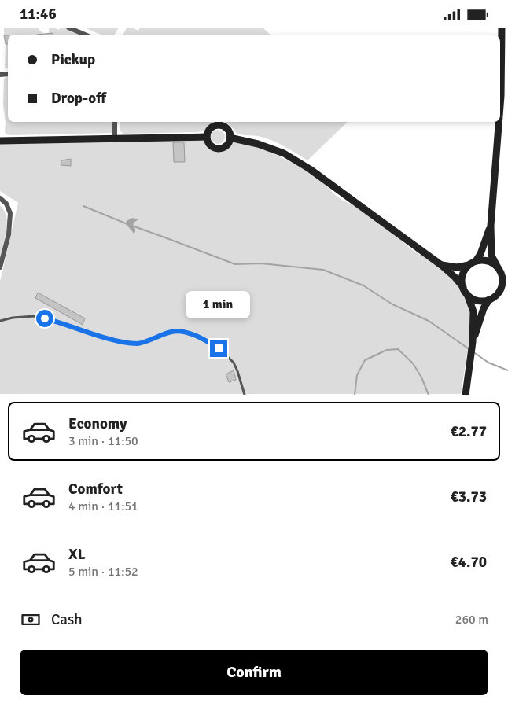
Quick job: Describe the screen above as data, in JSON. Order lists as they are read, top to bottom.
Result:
{
  "page": {
    "status": "11:46",
    "banner": ["Pickup", "Drop-off"],
    "bubble": "1 min",
    "list": [
      {
        "name": "Economy",
        "note": "3 min · 11:50",
        "value": "€2.77"
      },
      {
        "name": "Comfort",
        "note": "4 min · 11:51",
        "value": "€3.73"
      },
      {
        "name": "XL",
        "note": "5 min · 11:52",
        "value": "€4.70"
      }
    ],
    "pay": ["Cash", "260 m"],
    "buttons": "Confirm"
  }
}
